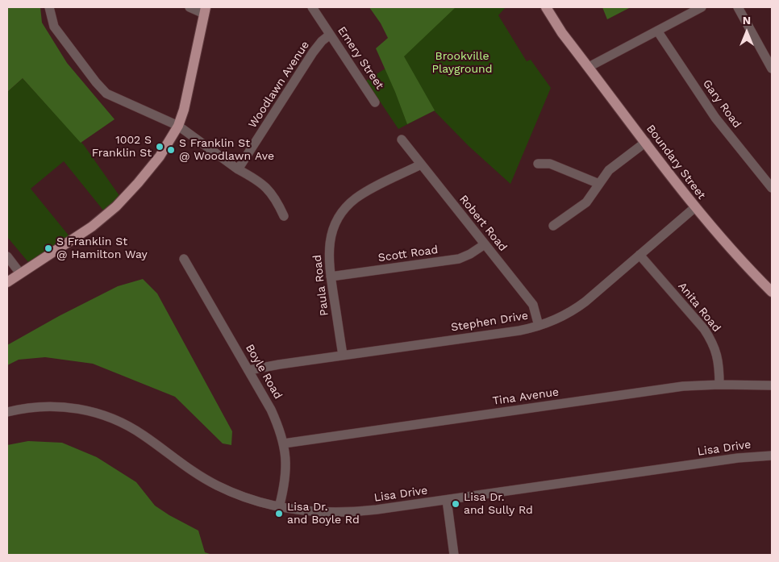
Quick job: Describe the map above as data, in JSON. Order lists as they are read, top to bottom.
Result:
{
  "streets": {
    "main road": ["Boundary Street"],
    "street": [
      "Emery Street",
      "Woodlawn Avenue",
      "Gary Road",
      "Robert Road",
      "Scott Road",
      "Paula Road",
      "Anita Road",
      "Stephen Drive",
      "Boyle Road",
      "Tina Avenue",
      "Lisa Drive"
    ]
  },
  "crossings": [
    ["Emery Street", "Woodlawn Avenue"],
    ["Boundary Street", "Stephen Drive"],
    ["Robert Road", "Scott Road"],
    ["Robert Road", "Paula Road"],
    ["Robert Road", "Stephen Drive"],
    ["Scott Road", "Paula Road"],
    ["Paula Road", "Stephen Drive"],
    ["Anita Road", "Stephen Drive"],
    ["Anita Road", "Tina Avenue"],
    ["Stephen Drive", "Boyle Road"],
    ["Boyle Road", "Tina Avenue"],
    ["Boyle Road", "Lisa Drive"]
  ],
  "parks": ["Brookville Playground"],
  "places": [
    "1002 S Franklin St",
    "S Franklin St @ Woodlawn Ave",
    "S Franklin St @ Hamilton Way",
    "Lisa Dr. and Sully Rd",
    "Lisa Dr. and Boyle Rd"
  ],
  "north": "top"
}
